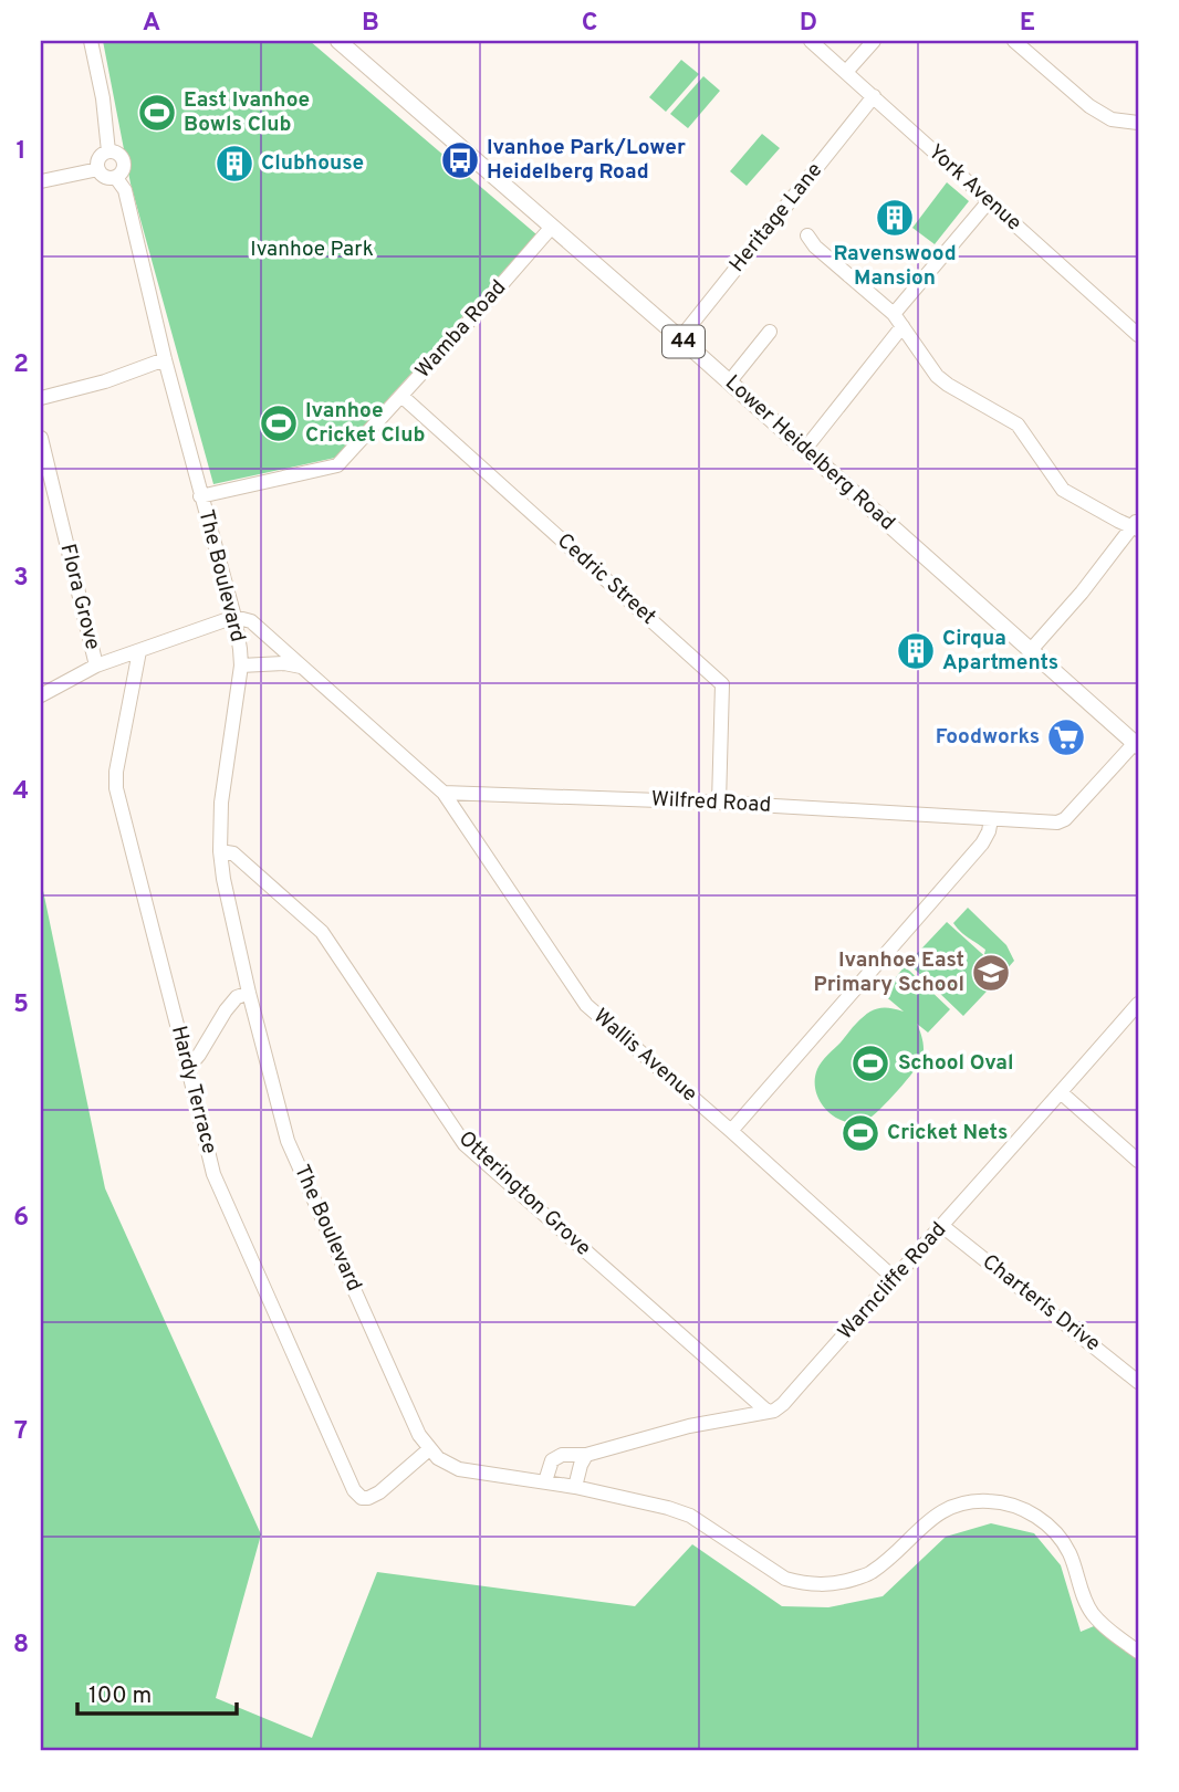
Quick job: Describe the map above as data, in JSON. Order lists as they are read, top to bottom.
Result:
{
  "streets": {
    "main road": ["44", "Lower Heidelberg Road"],
    "street": [
      "York Avenue",
      "Heritage Lane",
      "Wamba Road",
      "The Boulevard",
      "Cedric Street",
      "Flora Grove",
      "Wilfred Road",
      "Wallis Avenue",
      "Hardy Terrace",
      "Otterington Grove",
      "Warncliffe Road",
      "Charteris Drive"
    ]
  },
  "crossings": [
    ["York Avenue", "Heritage Lane"],
    ["Heritage Lane", "Lower Heidelberg Road"],
    ["Wamba Road", "Lower Heidelberg Road"],
    ["Wamba Road", "The Boulevard"],
    ["Wamba Road", "Cedric Street"],
    ["Lower Heidelberg Road", "Wilfred Road"],
    ["The Boulevard", "Hardy Terrace"],
    ["The Boulevard", "Otterington Grove"],
    ["The Boulevard", "Warncliffe Road"],
    ["Cedric Street", "Wilfred Road"],
    ["Wilfred Road", "Wallis Avenue"],
    ["Wallis Avenue", "Warncliffe Road"],
    ["Otterington Grove", "Warncliffe Road"],
    ["Warncliffe Road", "Charteris Drive"]
  ],
  "parks": ["Ivanhoe Park"],
  "places": {
    "sports": [
      "East Ivanhoe Bowls Club",
      "Ivanhoe Cricket Club",
      "School Oval",
      "Cricket Nets"
    ],
    "bus stop": ["Ivanhoe Park/Lower Heidelberg Road"],
    "building": ["Clubhouse", "Ravenswood Mansion", "Cirqua Apartments"],
    "supermarket": ["Foodworks"],
    "school or university": ["Ivanhoe East Primary School"]
  },
  "scale_bar": "100 m",
  "grid": {
    "columns": [
      "A",
      "B",
      "C",
      "D",
      "E"
    ],
    "rows": [
      "1",
      "2",
      "3",
      "4",
      "5",
      "6",
      "7",
      "8"
    ]
  }
}
